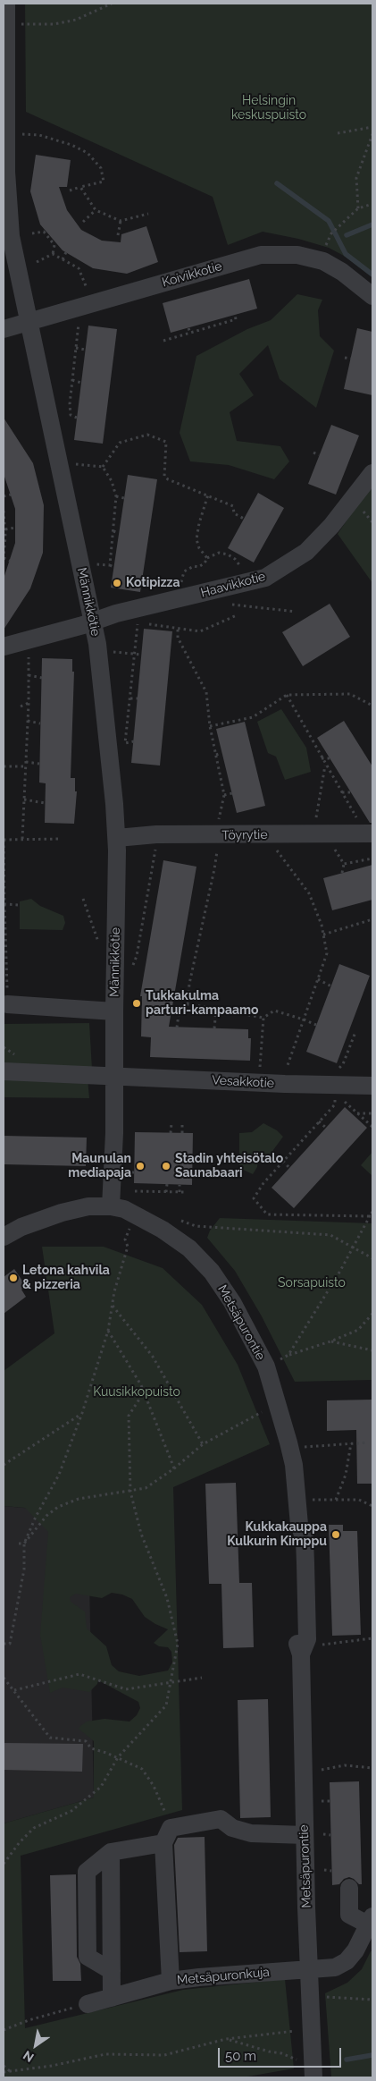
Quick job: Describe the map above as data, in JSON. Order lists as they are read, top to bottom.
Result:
{
  "streets": {
    "street": [
      "Koivikkotie",
      "Haavikkotie",
      "Männikkötie",
      "Töyrytie",
      "Vesakkotie",
      "Metsäpurontie",
      "Metsäpuronkuja"
    ]
  },
  "crossings": [
    ["Koivikkotie", "Männikkötie"],
    ["Haavikkotie", "Männikkötie"],
    ["Männikkötie", "Töyrytie"],
    ["Männikkötie", "Vesakkotie"],
    ["Männikkötie", "Metsäpurontie"],
    ["Metsäpurontie", "Metsäpuronkuja"]
  ],
  "parks": ["Helsingin keskuspuisto", "Sorsapuisto", "Kuusikkopuisto"],
  "places": [
    "Kotipizza",
    "Tukkakulma parturi-kampaamo",
    "Maunulan mediapaja",
    "Stadin yhteisötalo Saunabaari",
    "Letona kahvila & pizzeria",
    "Kukkakauppa Kulkurin Kimppu"
  ],
  "scale_bar": "50 m",
  "north": "bottom left"
}
